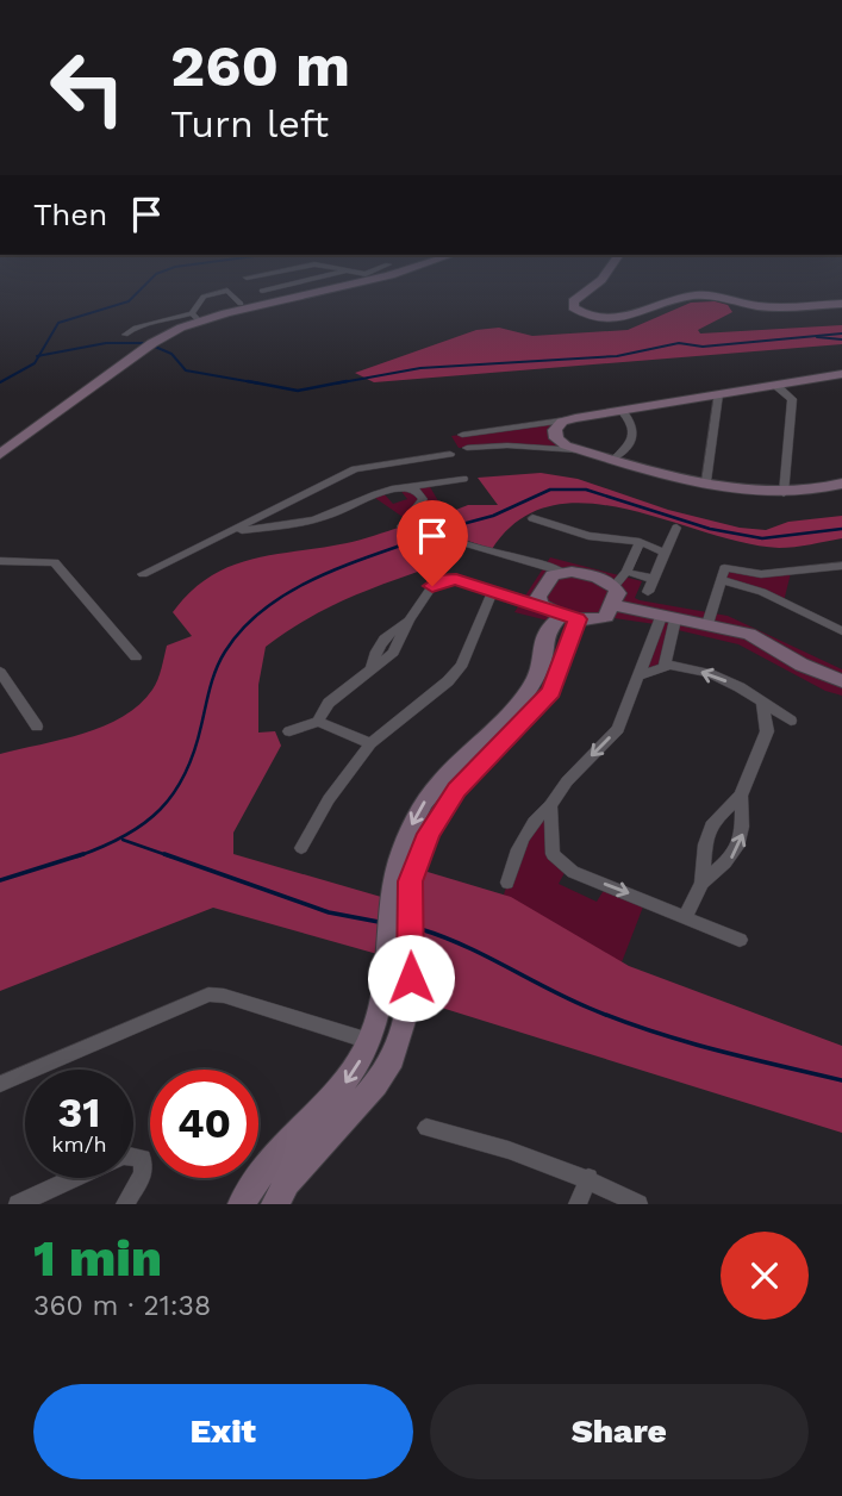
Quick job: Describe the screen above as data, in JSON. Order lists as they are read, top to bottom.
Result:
{
  "page": {
    "turn": ["260 m", "Turn left"],
    "then": "Then",
    "speed": "31 km/h",
    "limit": "40",
    "heading": ["1 min", "360 m · 21:38"],
    "buttons": ["Exit", "Share"]
  }
}
